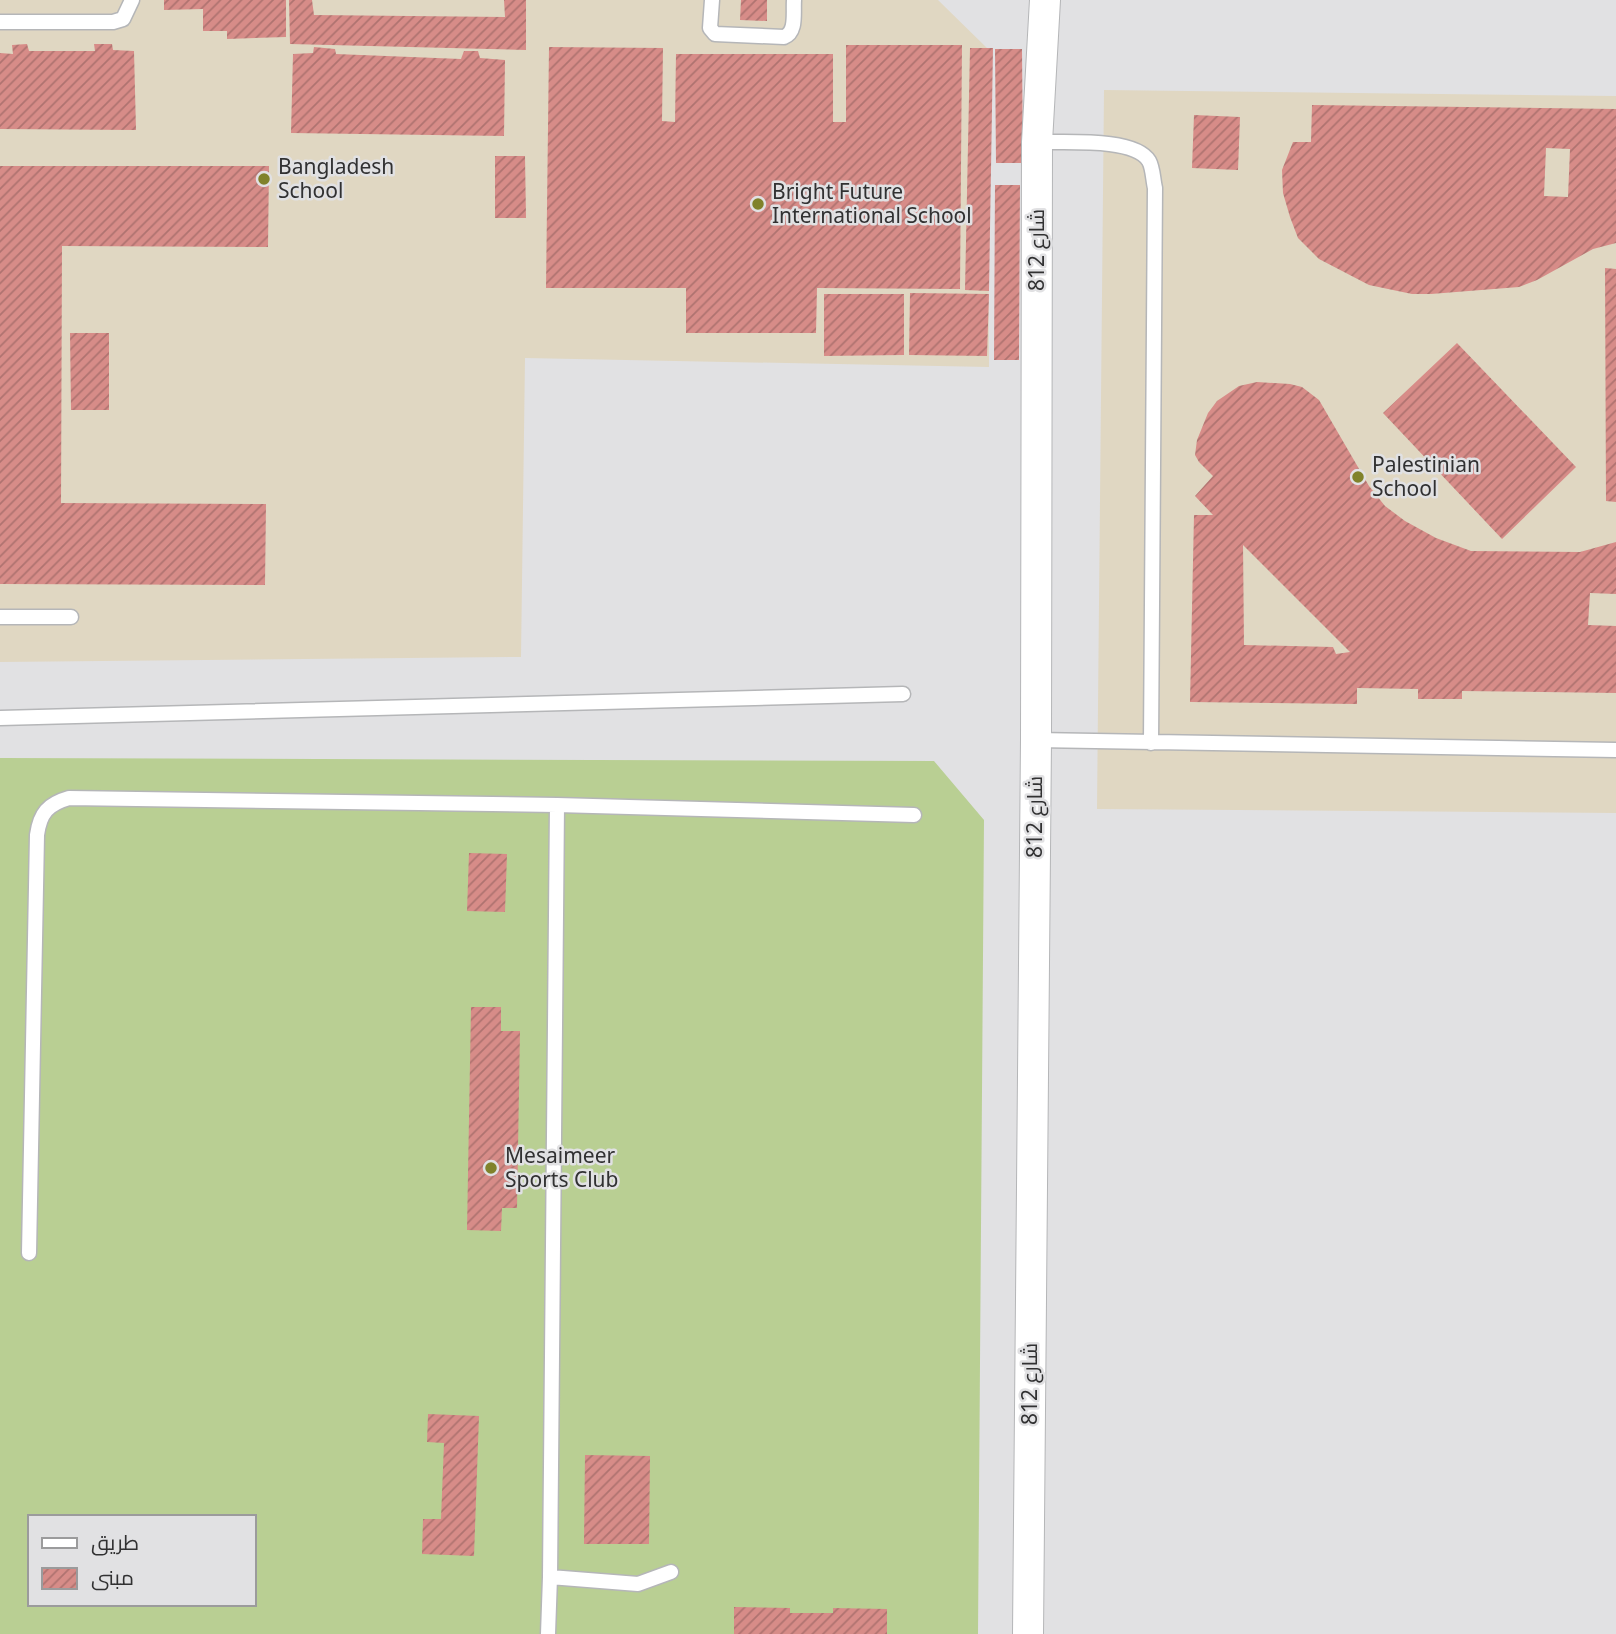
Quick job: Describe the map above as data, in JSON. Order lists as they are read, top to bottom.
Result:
{
  "streets": {
    "street": ["شارع 812"]
  },
  "places": [
    "Bangladesh School",
    "Bright Future International School",
    "Palestinian School",
    "Mesaimeer Sports Club"
  ],
  "legend": ["طريق", "مبنى"]
}
